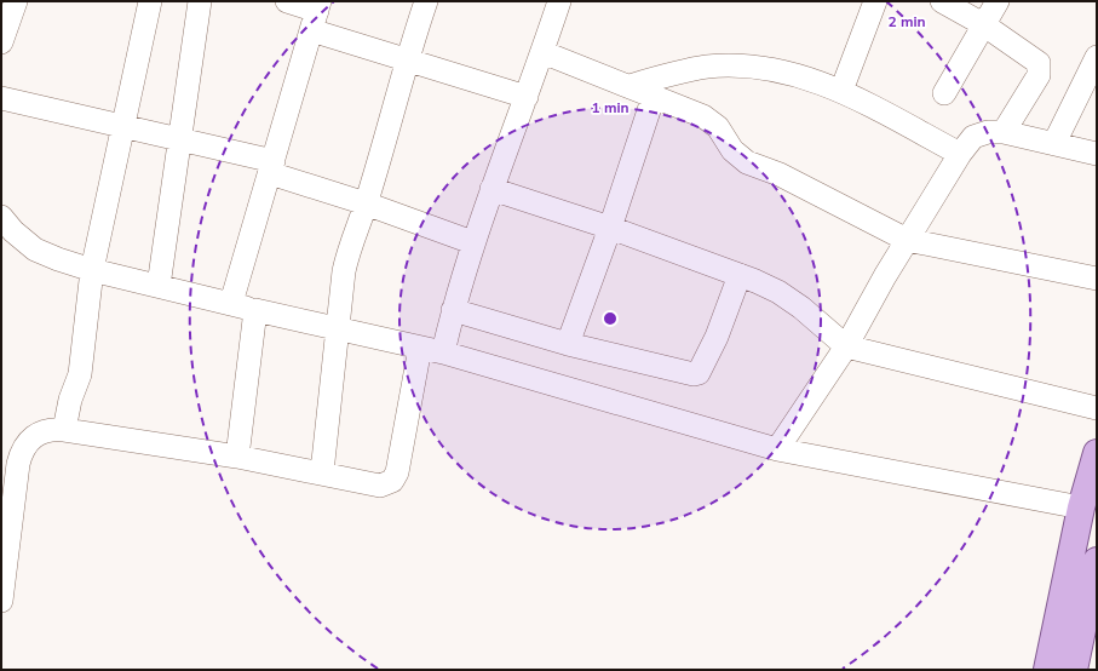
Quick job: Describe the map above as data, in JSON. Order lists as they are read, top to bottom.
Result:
{
  "rings": ["2 min", "1 min"]
}
